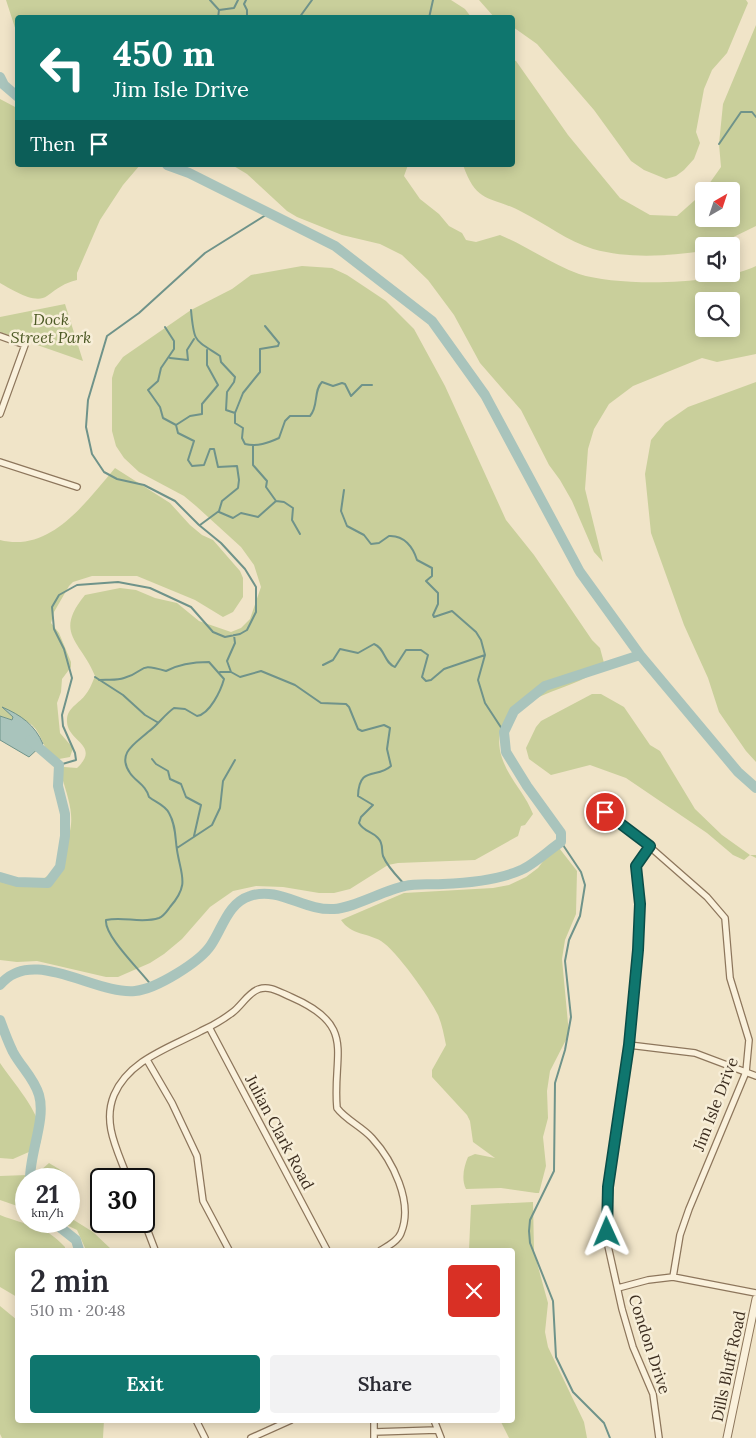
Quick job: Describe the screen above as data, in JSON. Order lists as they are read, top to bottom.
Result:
{
  "streets": {
    "street": [
      "Jim Isle Drive",
      "Julian Clark Road",
      "Condon Drive",
      "Dills Bluff Road"
    ]
  },
  "crossings": [
    ["Jim Isle Drive", "Condon Drive"]
  ],
  "parks": ["Dock Street Park"],
  "north": "top right",
  "page": {
    "turn": ["450 m", "Jim Isle Drive"],
    "then": "Then",
    "speed": "21 km/h",
    "limit": "30",
    "heading": ["2 min", "510 m · 20:48"],
    "buttons": ["Exit", "Share"]
  }
}
